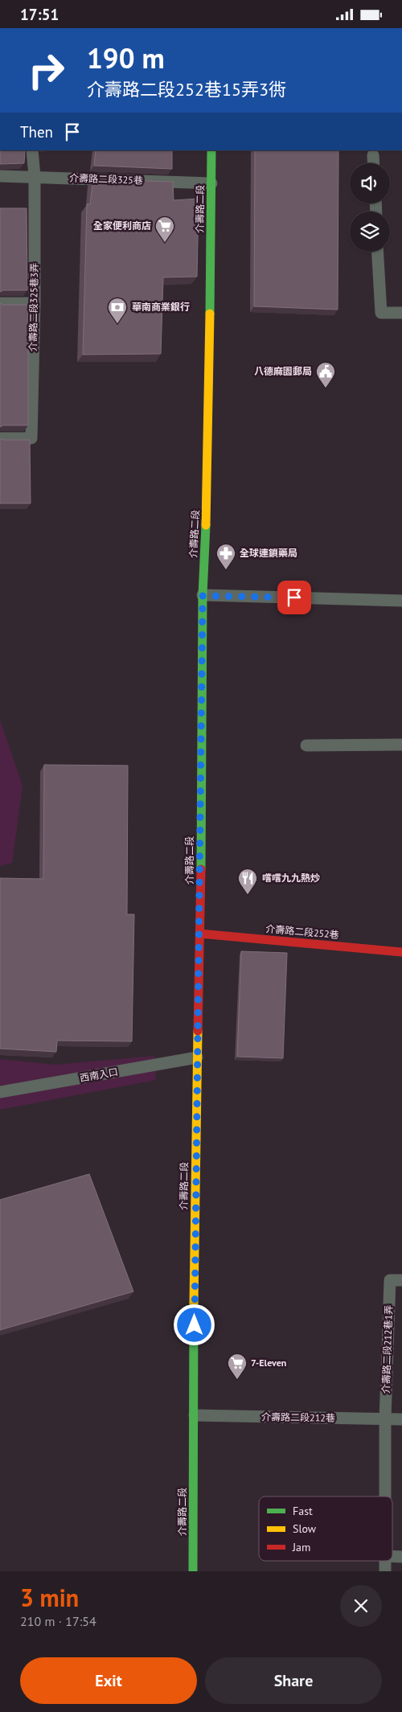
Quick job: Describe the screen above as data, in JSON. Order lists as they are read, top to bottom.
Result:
{
  "streets": {
    "main road": ["介壽路二段", "介壽路二段252巷"],
    "lane": [
      "介壽路二段325巷",
      "介壽路二段325巷3弄",
      "西南入口",
      "介壽路二段212巷1弄",
      "介壽路二段212巷"
    ]
  },
  "crossings": [
    ["介壽路二段325巷", "介壽路二段"],
    ["介壽路二段325巷", "介壽路二段325巷3弄"],
    ["介壽路二段", "介壽路二段252巷"],
    ["介壽路二段", "西南入口"],
    ["介壽路二段", "介壽路二段212巷"],
    ["介壽路二段212巷1弄", "介壽路二段212巷"]
  ],
  "places": {
    "supermarket": ["全家便利商店", "7-Eleven"],
    "bank": ["華南商業銀行"],
    "public building": ["八德麻園郵局"],
    "pharmacy": ["全球連鎖藥局"],
    "restaurant": ["嚐嚐九九熱炒"]
  },
  "legend": ["Fast", "Slow", "Jam"],
  "page": {
    "status": "17:51",
    "turn": ["190 m", "介壽路二段252巷15弄3衖"],
    "then": "Then",
    "heading": ["3 min", "210 m · 17:54"],
    "buttons": ["Exit", "Share"]
  }
}
